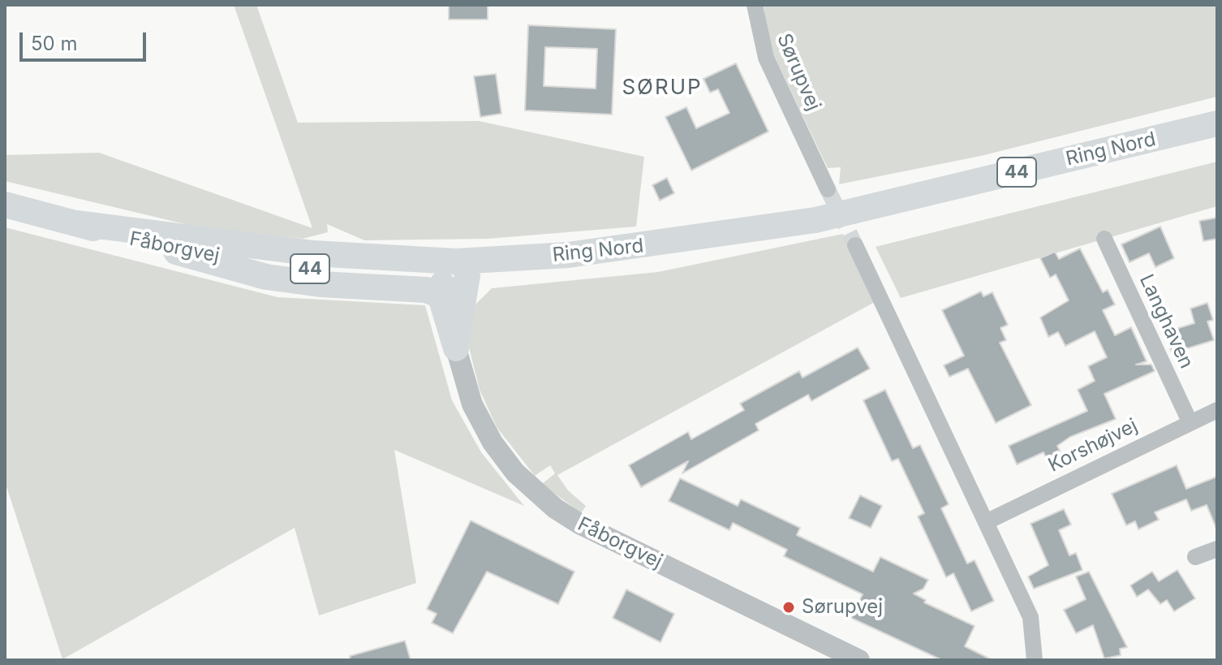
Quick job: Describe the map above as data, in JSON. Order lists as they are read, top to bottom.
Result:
{
  "streets": {
    "main road": ["Ring Nord", "44", "Fåborgvej"],
    "street": ["Sørupvej", "Langhaven", "Korshøjvej"]
  },
  "crossings": [
    ["Ring Nord", "Fåborgvej"],
    ["Langhaven", "Korshøjvej"]
  ],
  "districts": ["SØRUP"],
  "places": ["Sørupvej"],
  "scale_bar": "50 m"
}
